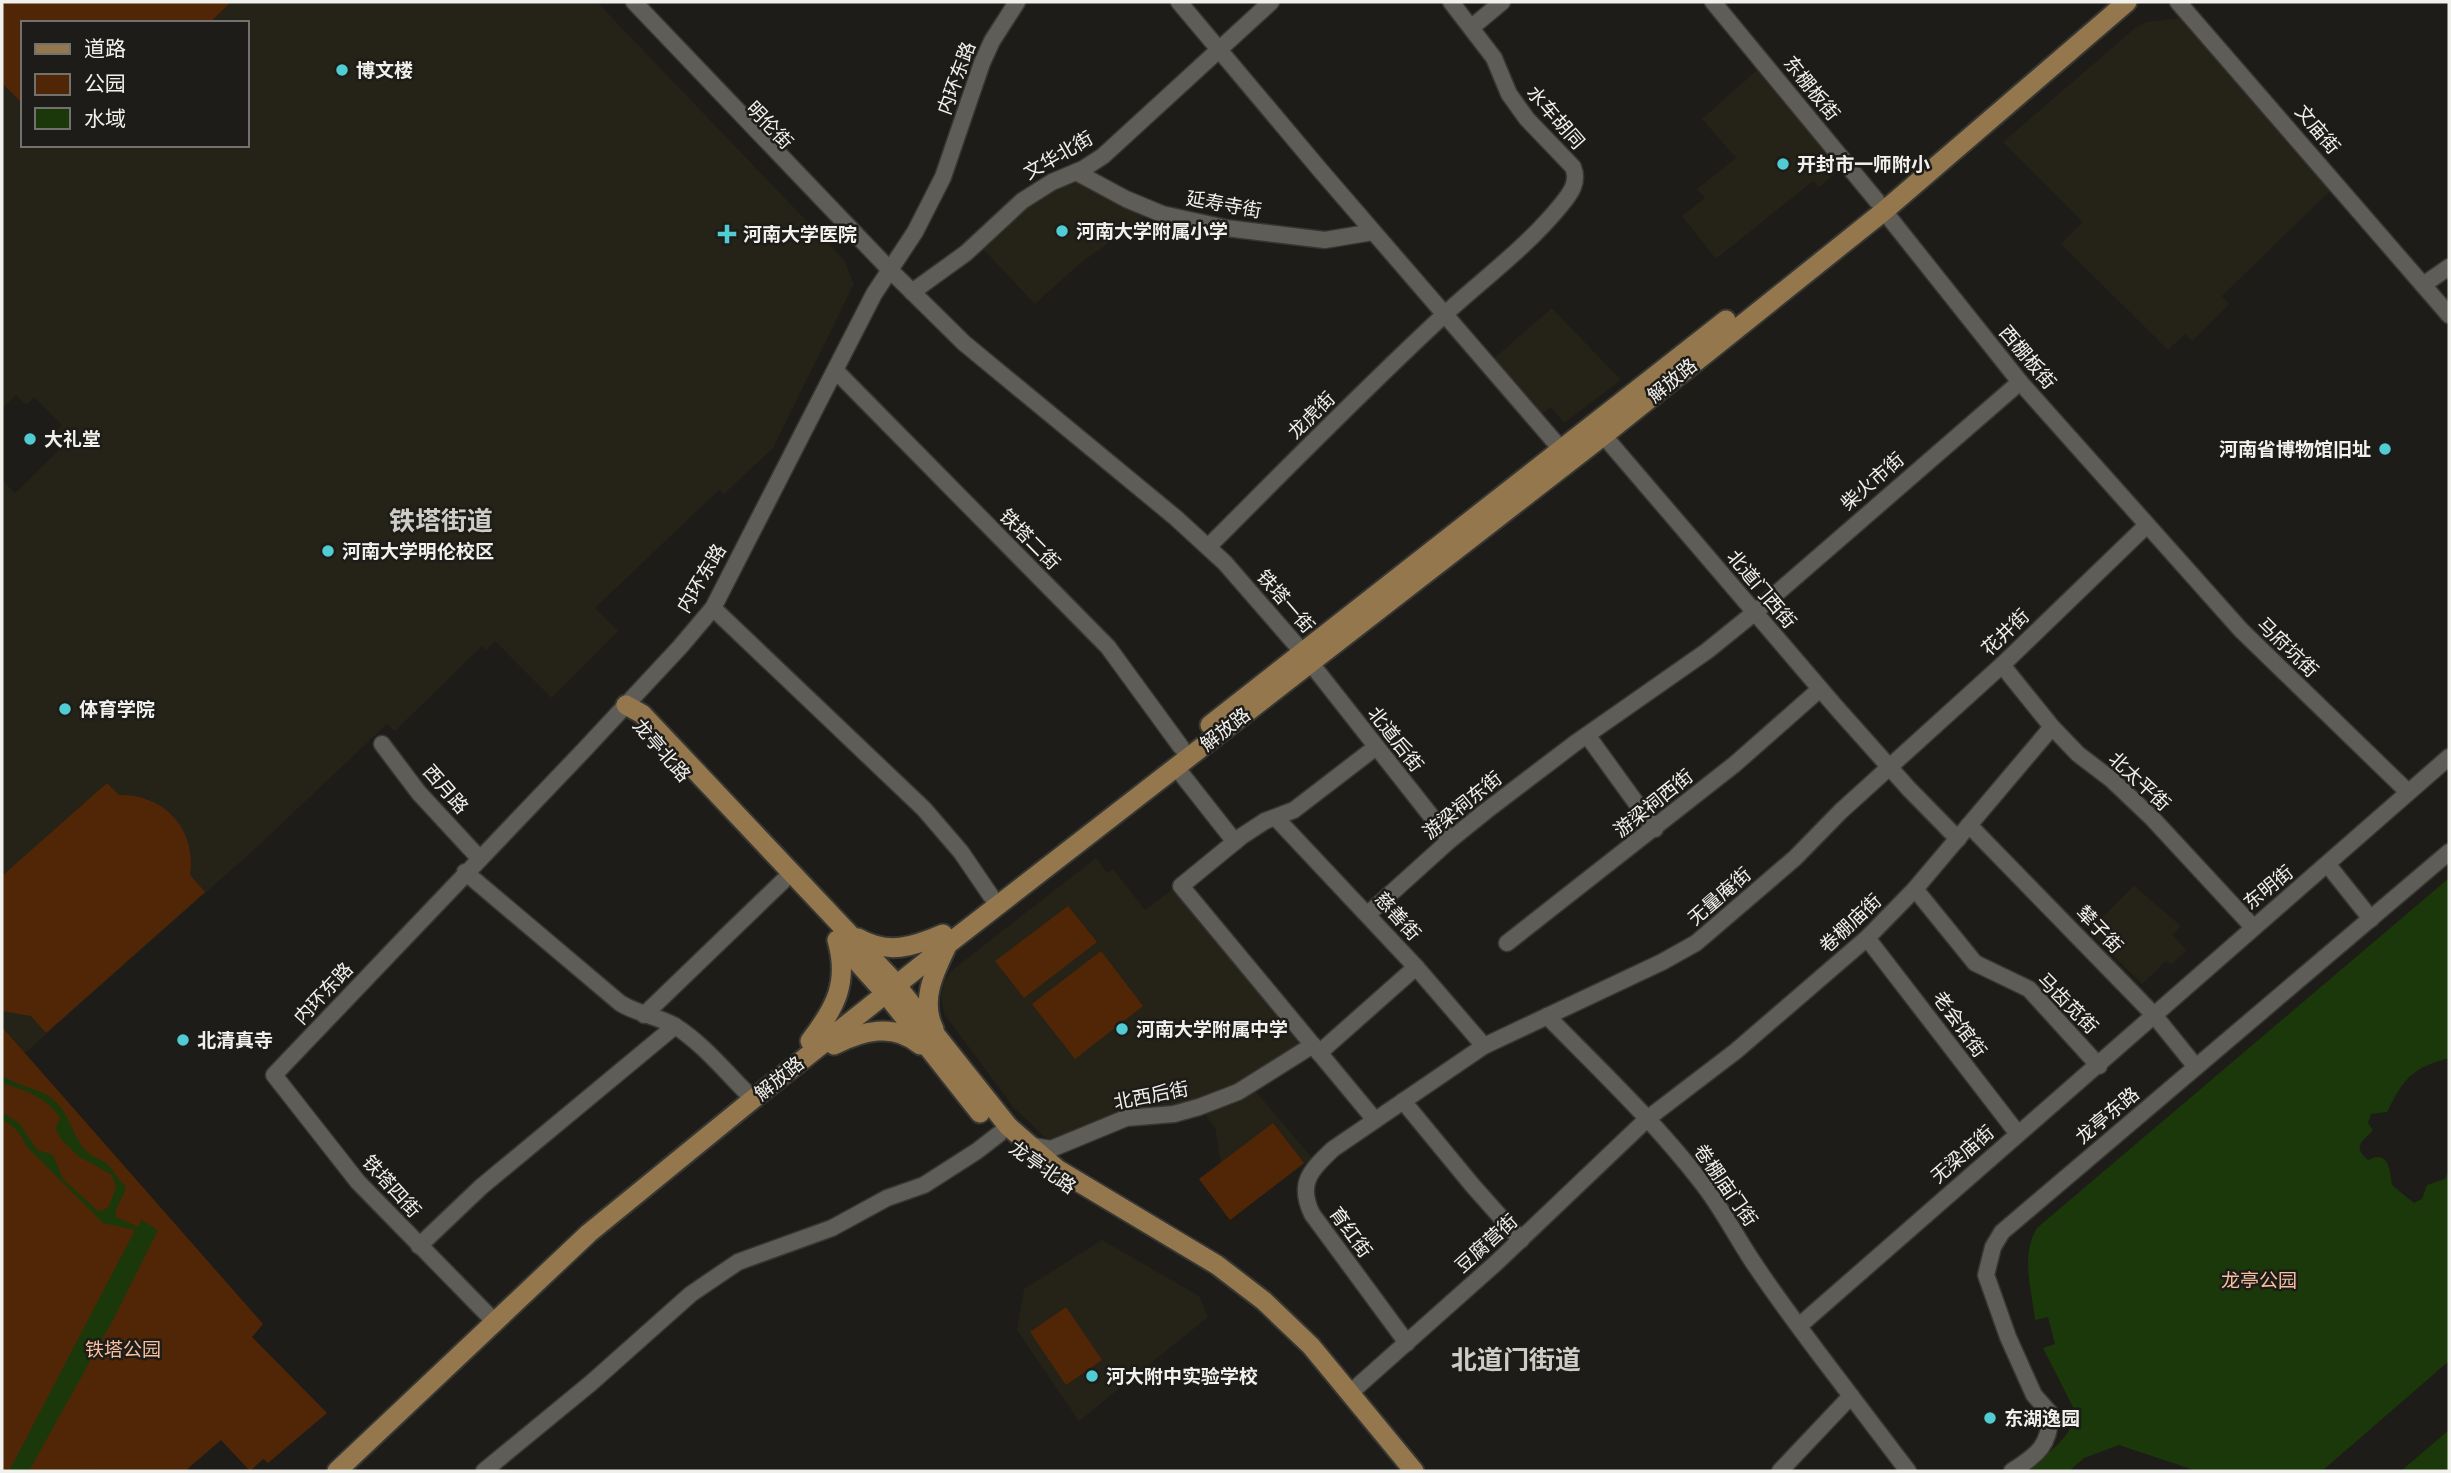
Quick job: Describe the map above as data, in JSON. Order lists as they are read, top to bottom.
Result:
{
  "streets": {
    "main road": ["解放路", "龙亭北路"],
    "street": [
      "内环东路",
      "东棚板街",
      "水车胡同",
      "明伦街",
      "文庙街",
      "文华北街",
      "延寿寺街",
      "西棚板街",
      "龙虎街",
      "柴火市街",
      "铁塔二街",
      "北道门西街",
      "铁塔一街",
      "花井街",
      "马府坑街",
      "北道后街",
      "北太平街",
      "西月路",
      "游梁祠西街",
      "游梁祠东街",
      "东明街",
      "无量庵街",
      "慈善街",
      "卷棚庙街",
      "辇子街",
      "马齿苋街",
      "老会馆街",
      "北西后街",
      "龙亭东路",
      "无梁庙街",
      "卷棚庙门街",
      "铁塔四街",
      "育红街",
      "豆腐营街"
    ]
  },
  "crossings": [
    ["内环东路", "明伦街"],
    ["内环东路", "铁塔二街"],
    ["内环东路", "铁塔一街"],
    ["内环东路", "龙亭北路"],
    ["内环东路", "西月路"],
    ["内环东路", "铁塔四街"],
    ["东棚板街", "西棚板街"],
    ["东棚板街", "解放路"],
    ["水车胡同", "龙虎街"],
    ["明伦街", "铁塔一街"],
    ["文华北街", "延寿寺街"],
    ["文华北街", "铁塔一街"],
    ["西棚板街", "解放路"],
    ["西棚板街", "柴火市街"],
    ["西棚板街", "花井街"],
    ["西棚板街", "马府坑街"],
    ["解放路", "铁塔二街"],
    ["解放路", "北道门西街"],
    ["解放路", "铁塔一街"],
    ["解放路", "北道后街"],
    ["解放路", "龙亭北路"],
    ["解放路", "铁塔四街"],
    ["龙虎街", "铁塔一街"],
    ["柴火市街", "北道门西街"],
    ["柴火市街", "游梁祠东街"],
    ["北道门西街", "花井街"],
    ["北道门西街", "游梁祠西街"],
    ["北道门西街", "游梁祠东街"],
    ["北道门西街", "无量庵街"],
    ["北道门西街", "卷棚庙街"],
    ["铁塔一街", "北道后街"],
    ["花井街", "马府坑街"],
    ["花井街", "北太平街"],
    ["花井街", "无量庵街"],
    ["马府坑街", "东明街"],
    ["北道后街", "游梁祠东街"],
    ["龙亭北路", "北西后街"],
    ["龙亭北路", "豆腐营街"],
    ["北太平街", "东明街"],
    ["北太平街", "卷棚庙街"],
    ["游梁祠东街", "慈善街"],
    ["东明街", "辇子街"],
    ["东明街", "无梁庙街"],
    ["无量庵街", "卷棚庙门街"],
    ["无量庵街", "育红街"],
    ["慈善街", "育红街"],
    ["卷棚庙街", "辇子街"],
    ["卷棚庙街", "马齿苋街"],
    ["卷棚庙街", "老会馆街"],
    ["卷棚庙街", "卷棚庙门街"],
    ["卷棚庙街", "豆腐营街"],
    ["辇子街", "龙亭东路"],
    ["辇子街", "无梁庙街"],
    ["马齿苋街", "无梁庙街"],
    ["老会馆街", "无梁庙街"],
    ["无梁庙街", "卷棚庙门街"],
    ["卷棚庙门街", "育红街"],
    ["卷棚庙门街", "豆腐营街"],
    ["育红街", "豆腐营街"]
  ],
  "districts": ["铁塔街道", "北道门街道"],
  "parks": ["龙亭公园", "铁塔公园"],
  "places": {
    "other": [
      "博文楼",
      "开封市一师附小",
      "河南大学附属小学",
      "大礼堂",
      "河南省博物馆旧址",
      "河南大学明伦校区",
      "体育学院",
      "河南大学附属中学",
      "北清真寺",
      "河大附中实验学校",
      "东湖逸园"
    ],
    "health": ["河南大学医院"]
  },
  "legend": ["道路", "公园", "水域"]
}
